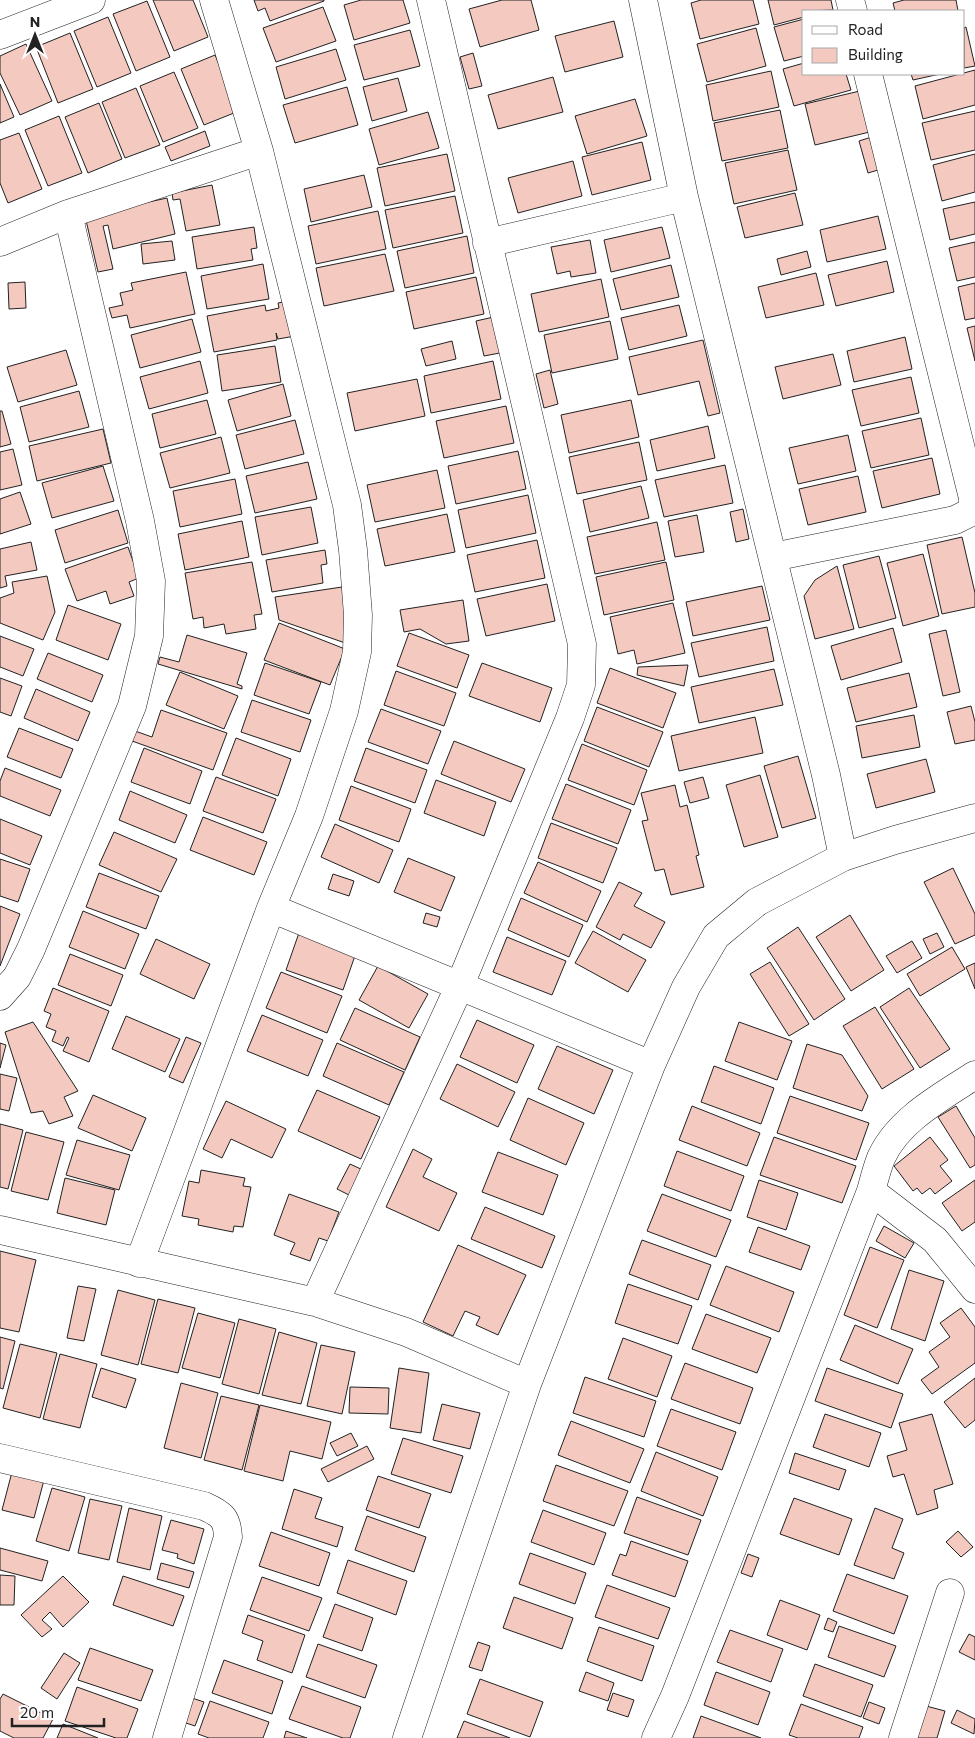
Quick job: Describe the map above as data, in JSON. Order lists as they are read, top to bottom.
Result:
{
  "legend": ["Road", "Building"],
  "scale_bar": "20 m",
  "north": "top"
}
